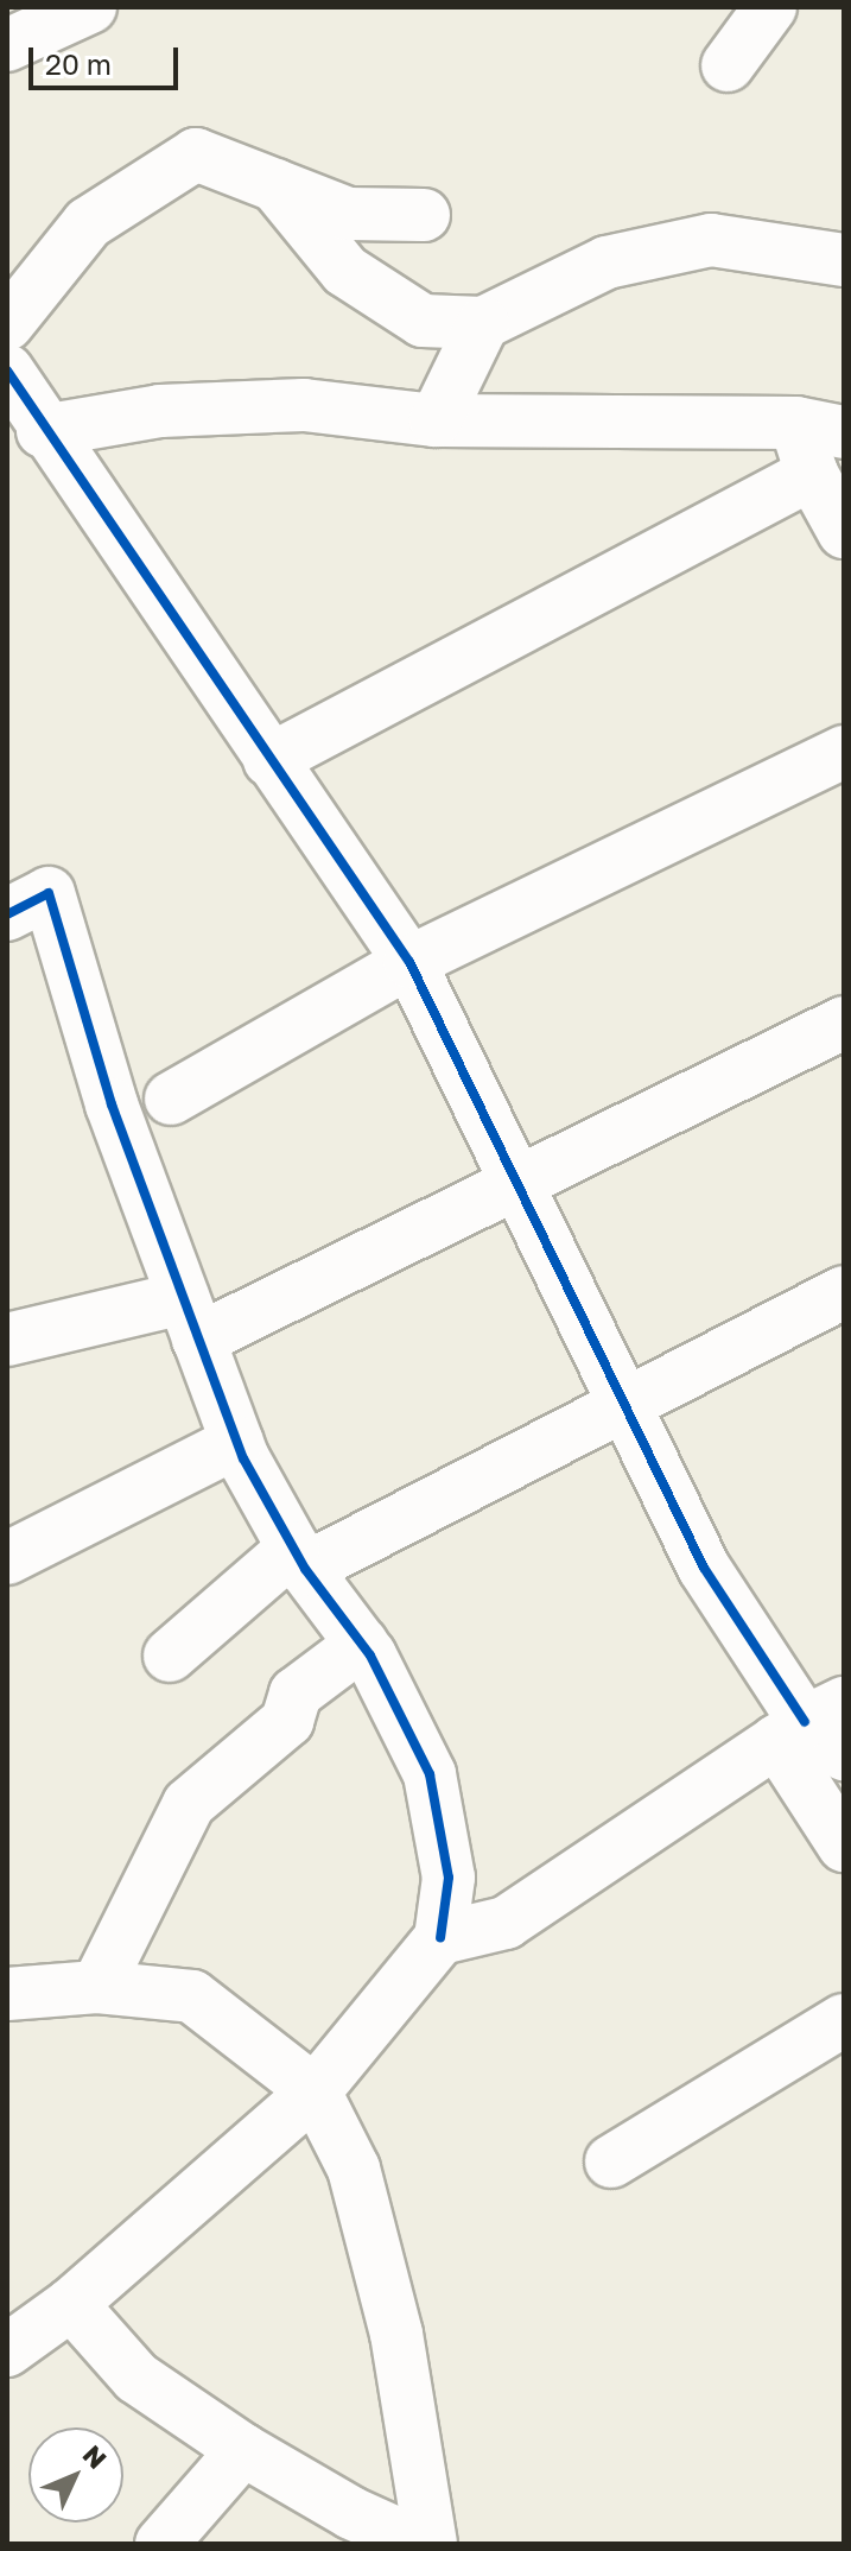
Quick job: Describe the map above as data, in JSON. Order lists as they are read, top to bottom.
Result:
{
  "scale_bar": "20 m",
  "north": "top right"
}
